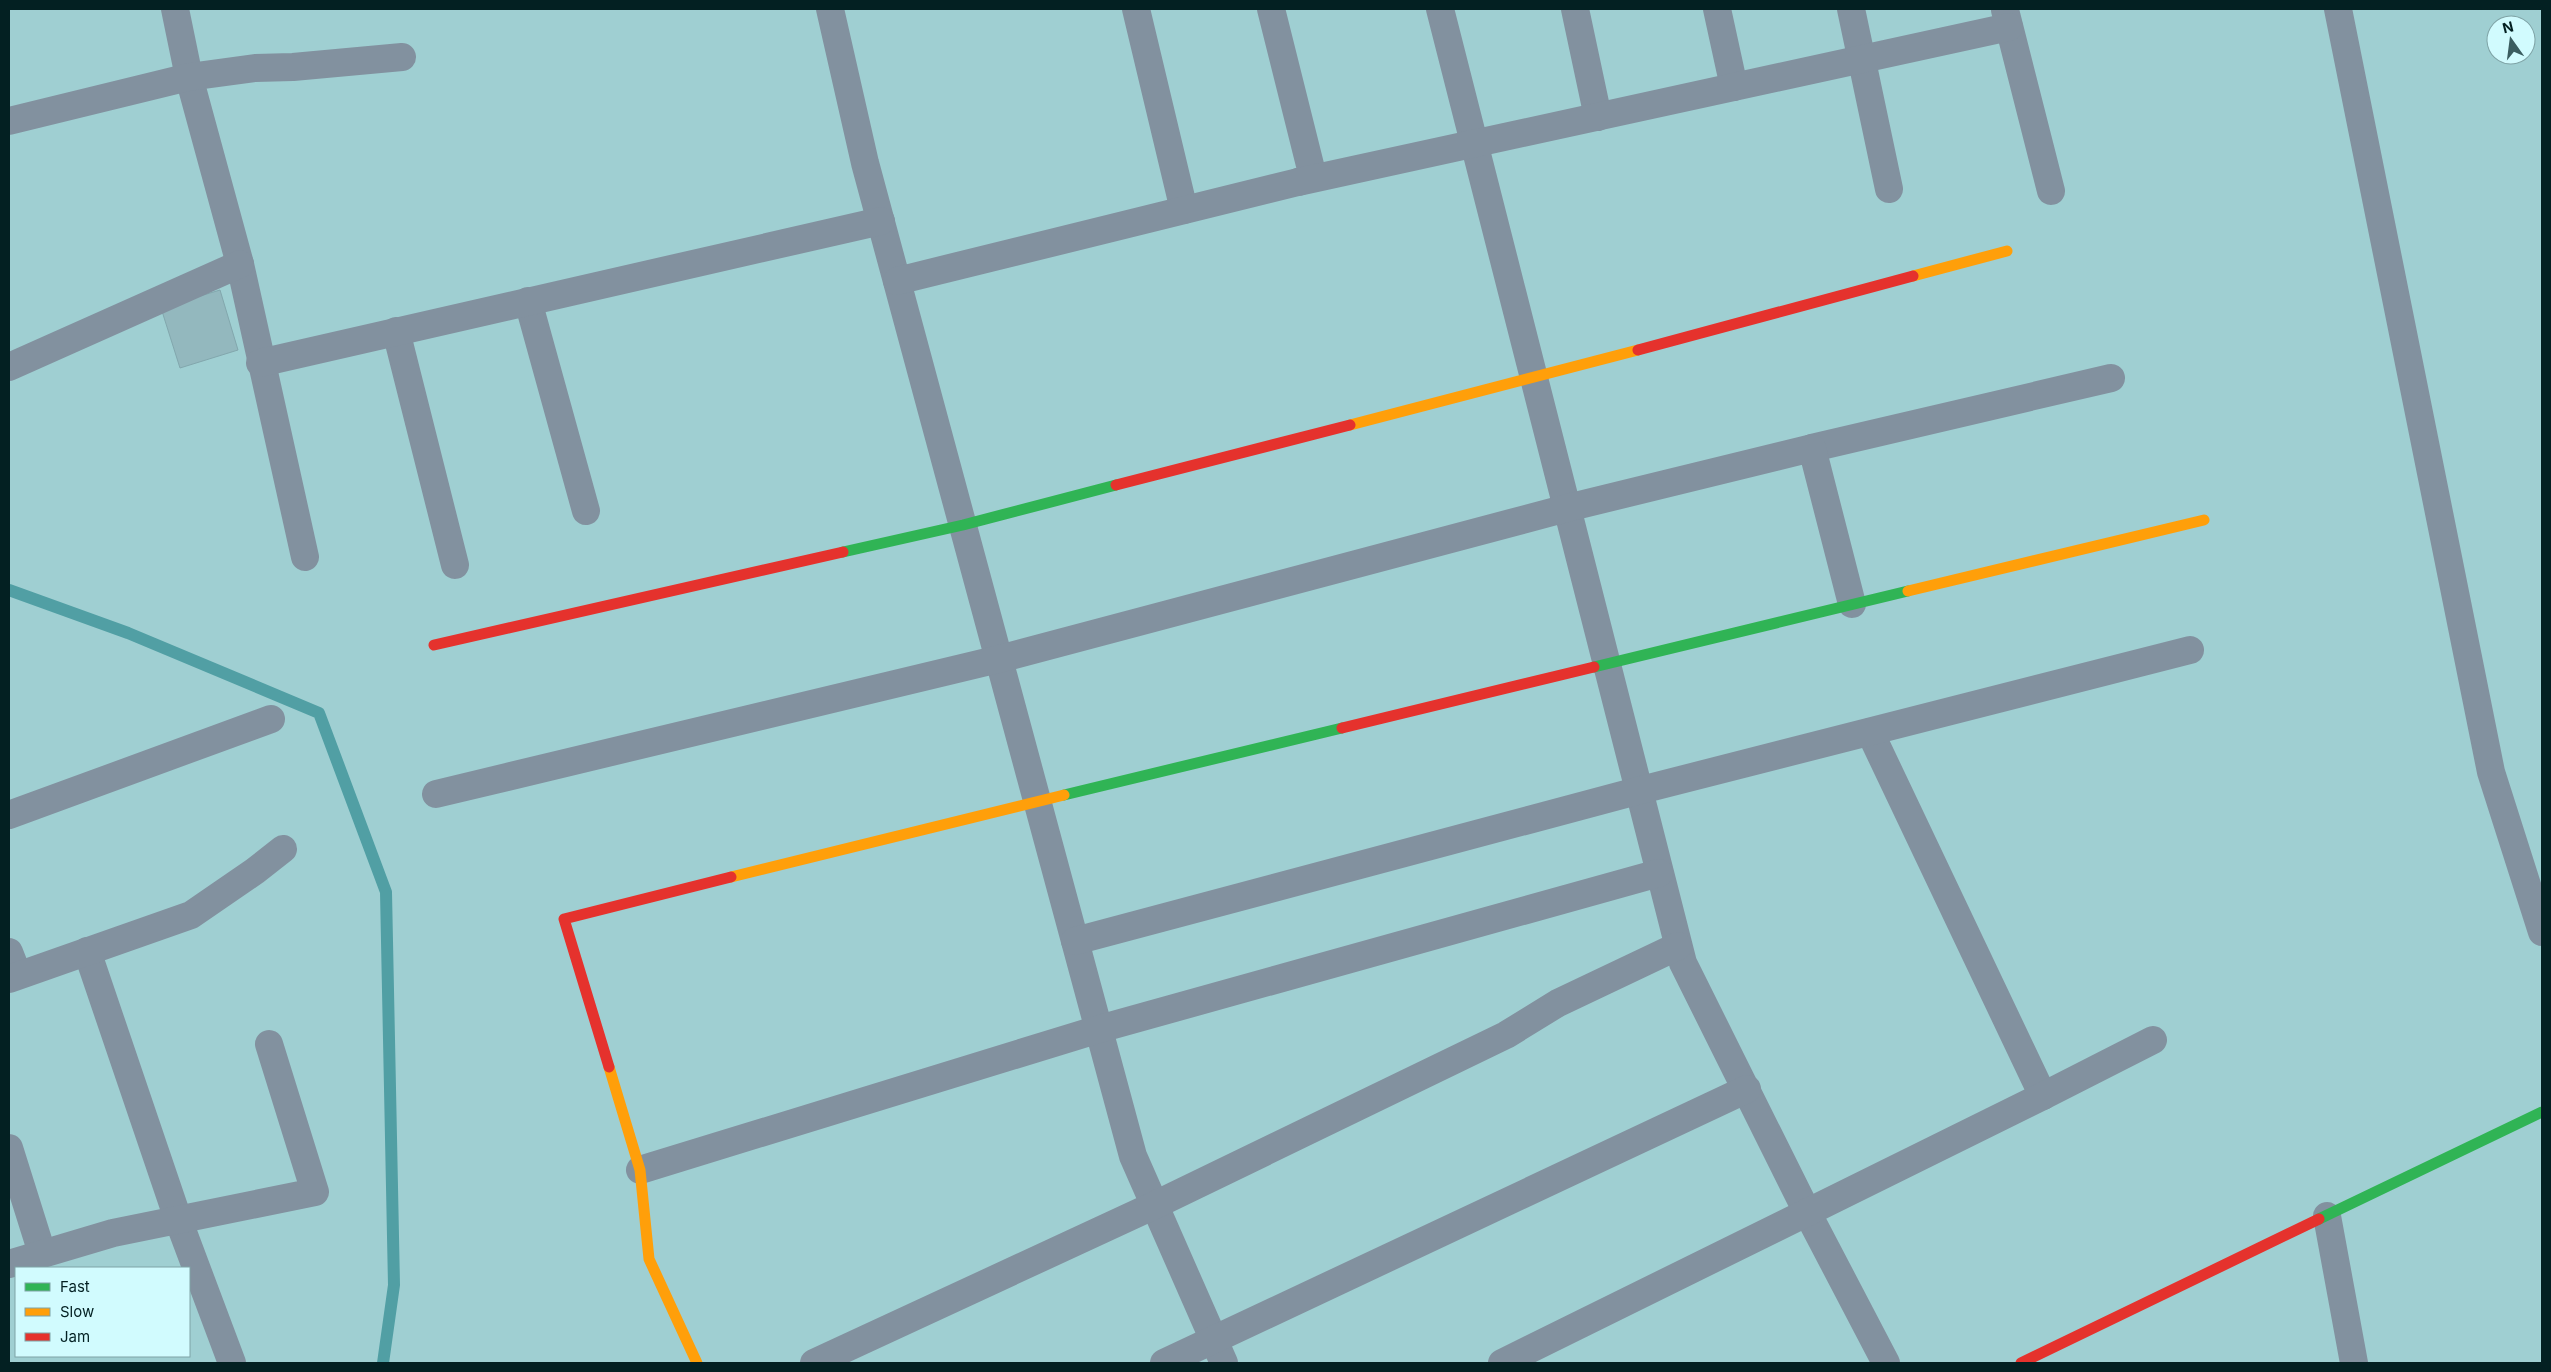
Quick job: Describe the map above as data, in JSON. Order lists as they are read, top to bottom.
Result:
{
  "legend": ["Fast", "Slow", "Jam"],
  "north": "top"
}
